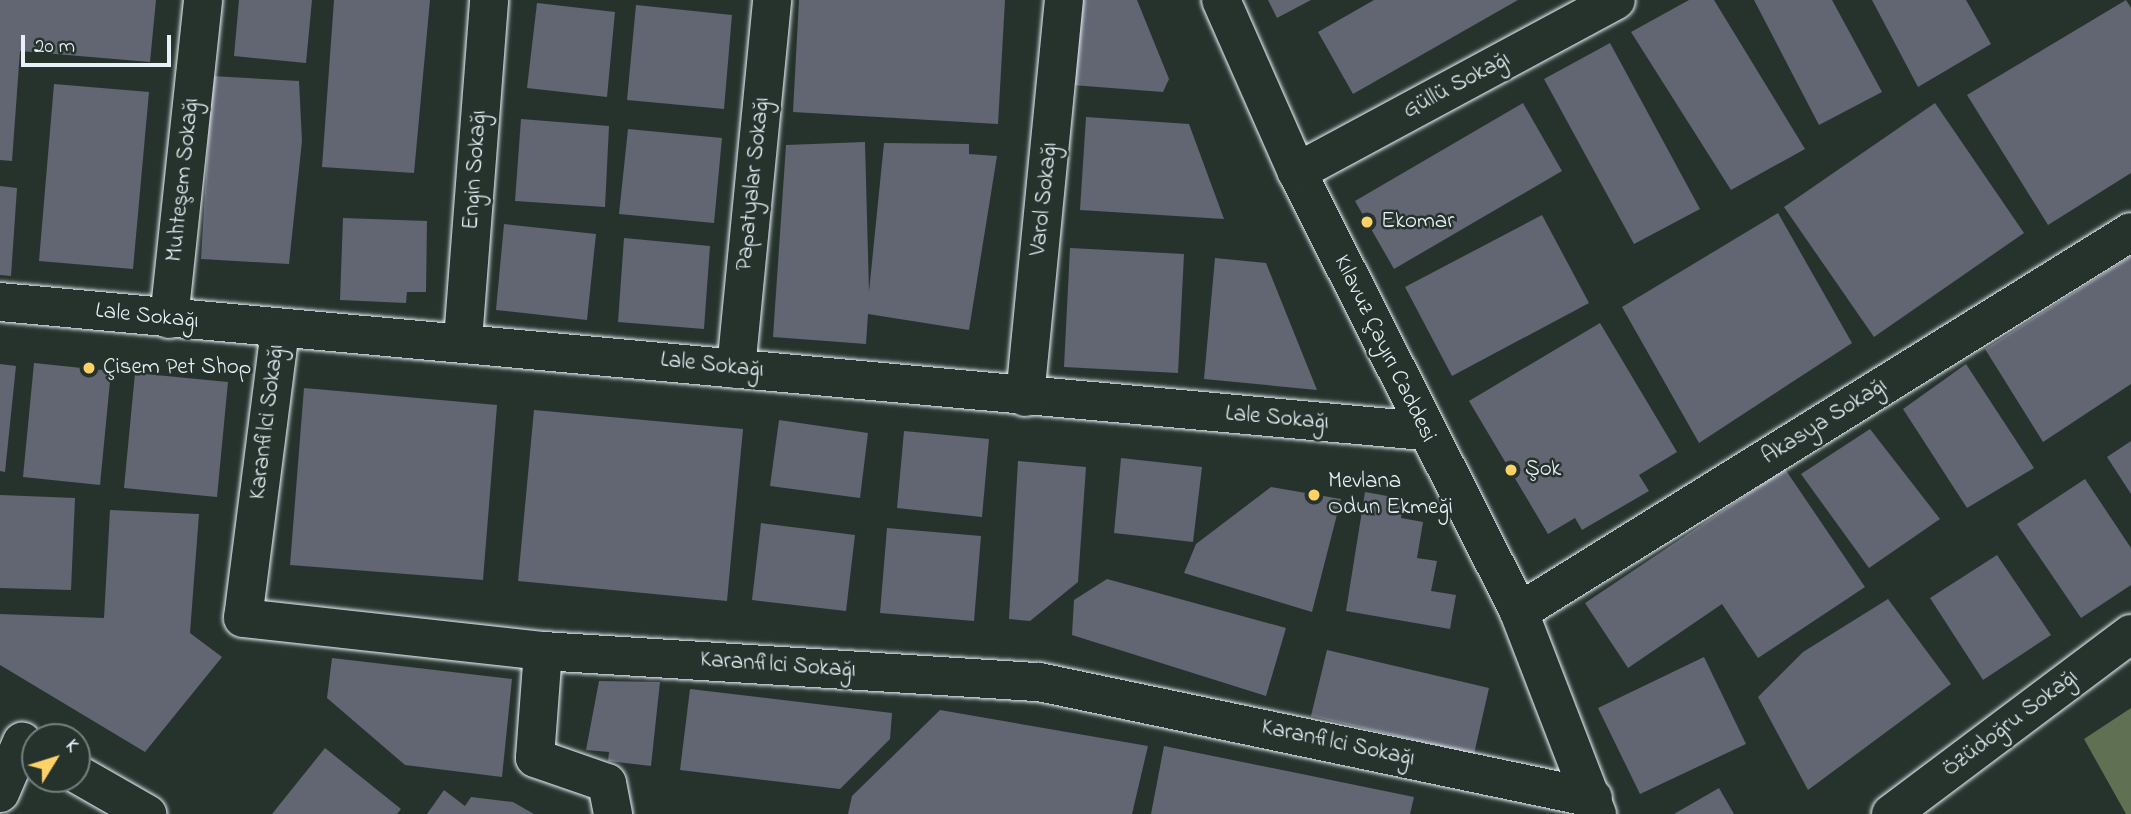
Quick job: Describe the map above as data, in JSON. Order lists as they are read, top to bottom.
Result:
{
  "streets": {
    "street": [
      "Güllü Sokağı",
      "Engin Sokağı",
      "Muhteşem Sokağı",
      "Papatyalar Sokağı",
      "Varol Sokağı",
      "Lale Sokağı",
      "Kılavuz Çayırı Caddesi",
      "Karanfilci Sokağı",
      "Akasya Sokağı",
      "Özüdoğru Sokağı"
    ]
  },
  "crossings": [
    ["Güllü Sokağı", "Kılavuz Çayırı Caddesi"],
    ["Engin Sokağı", "Lale Sokağı"],
    ["Muhteşem Sokağı", "Lale Sokağı"],
    ["Papatyalar Sokağı", "Lale Sokağı"],
    ["Varol Sokağı", "Lale Sokağı"],
    ["Lale Sokağı", "Kılavuz Çayırı Caddesi"],
    ["Lale Sokağı", "Karanfilci Sokağı"],
    ["Kılavuz Çayırı Caddesi", "Karanfilci Sokağı"],
    ["Kılavuz Çayırı Caddesi", "Akasya Sokağı"]
  ],
  "places": [
    "Ekomar",
    "Çisem Pet Shop",
    "Şok",
    "Mevlana Odun Ekmeği"
  ],
  "scale_bar": "20 m",
  "north": "top right"
}
